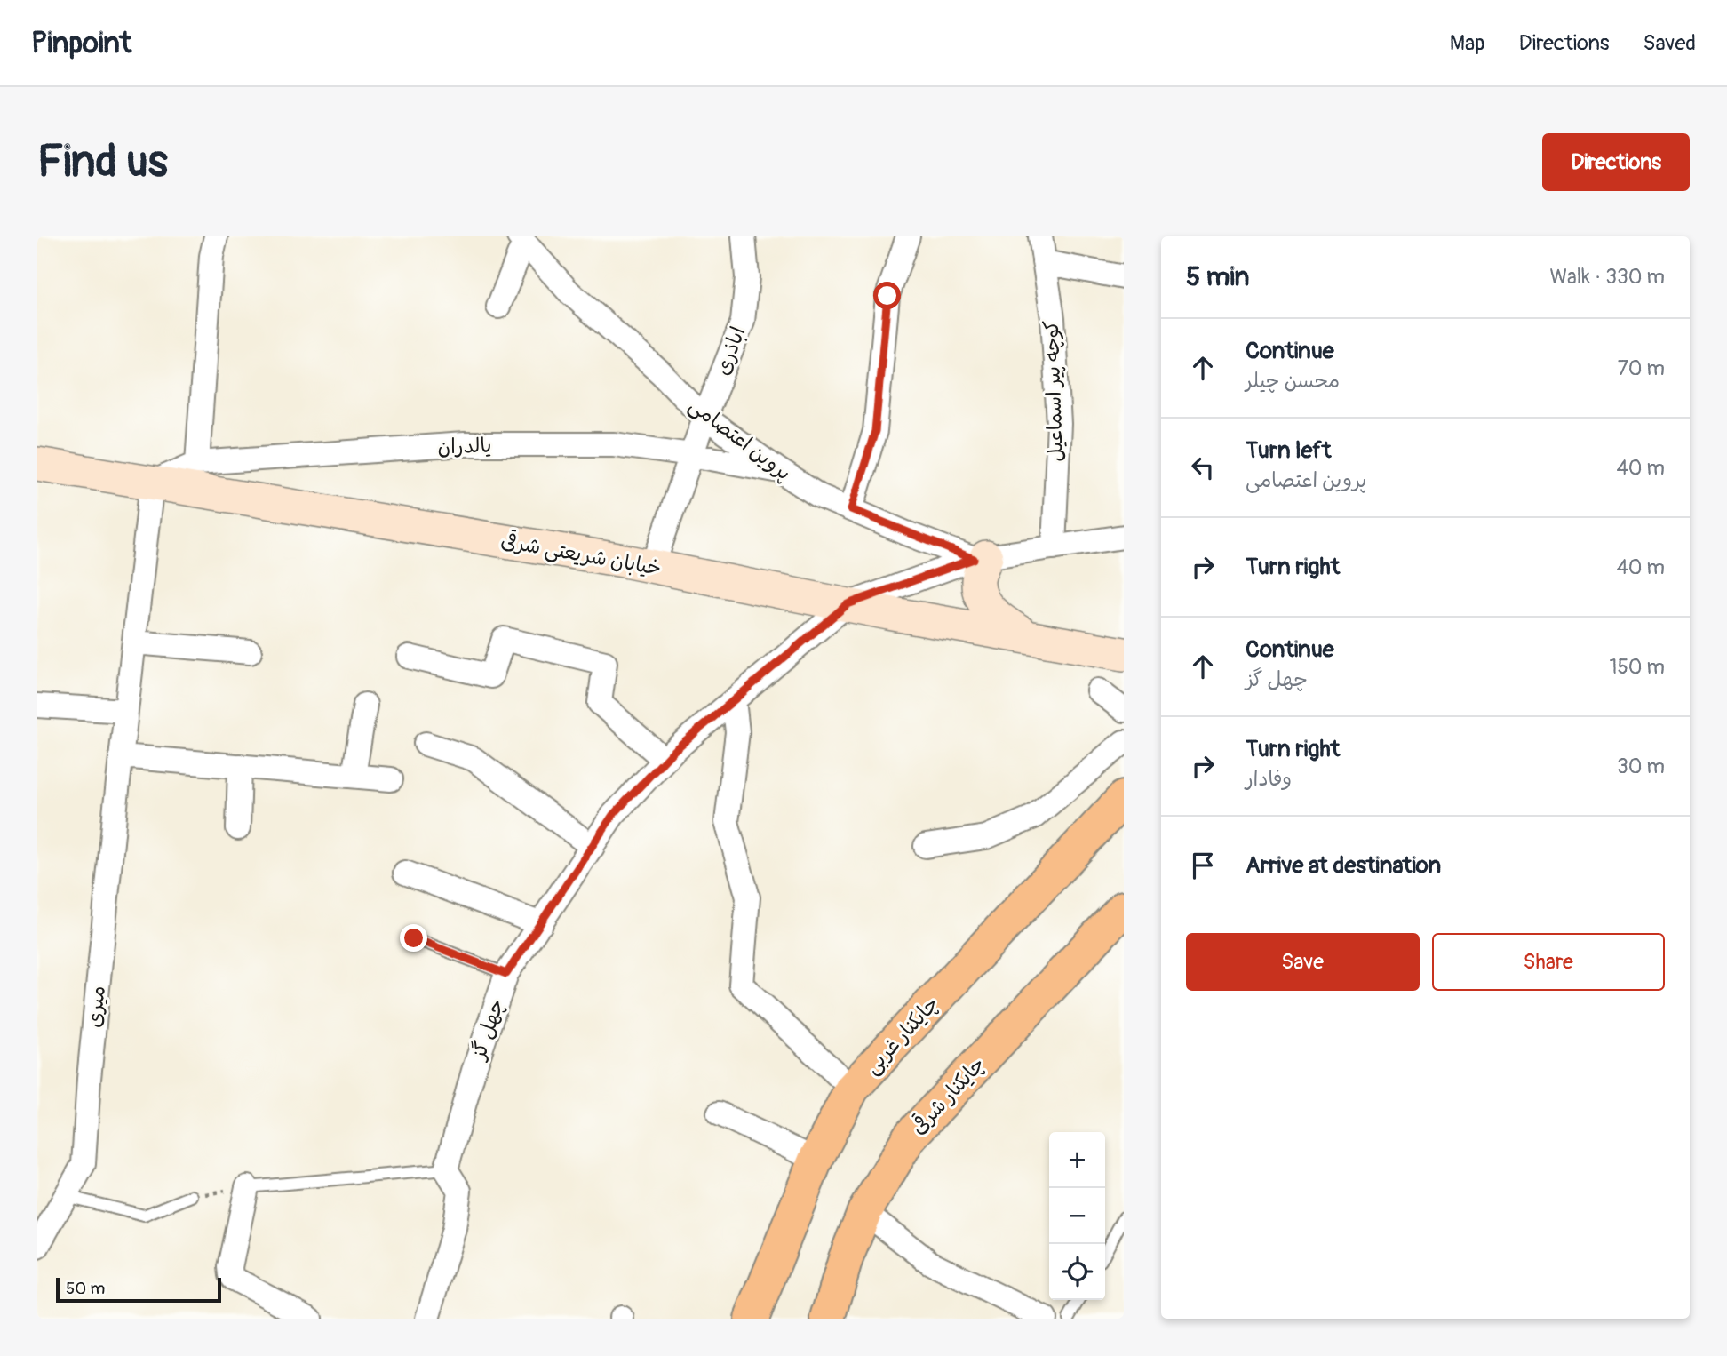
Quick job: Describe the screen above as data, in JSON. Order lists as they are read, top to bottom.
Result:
{
  "streets": {
    "main road": ["چایکنار غربی", "چایکنار شرقی"],
    "street": [
      "اباذری",
      "کوچه پیر اسماعیل",
      "پروین اعتصامی",
      "یالدران",
      "خیابان شریعتی شرقی",
      "میری",
      "چهل گز"
    ]
  },
  "crossings": [
    ["اباذری", "پروین اعتصامی"],
    ["اباذری", "یالدران"],
    ["اباذری", "خیابان شریعتی شرقی"],
    ["پروین اعتصامی", "یالدران"],
    ["یالدران", "خیابان شریعتی شرقی"],
    ["یالدران", "میری"],
    ["خیابان شریعتی شرقی", "میری"],
    ["خیابان شریعتی شرقی", "چهل گز"]
  ],
  "scale_bar": "50 m",
  "page": {
    "header": "Pinpoint",
    "nav": ["Map", "Directions", "Saved"],
    "buttons": [
      "Directions",
      ["Save", "Share"]
    ],
    "title": "Find us",
    "heading": ["5 min", "Walk · 330 m"],
    "list": [
      ["Continue", "محسن چیلر", "70 m"],
      ["Turn left", "پروین اعتصامی", "40 m"],
      ["Turn right", "40 m"],
      ["Continue", "چهل گز", "150 m"],
      ["Turn right", "وفادار", "30 m"],
      "Arrive at destination"
    ],
    "map_buttons": ["+", "−"],
    "scale": "50 m"
  }
}
